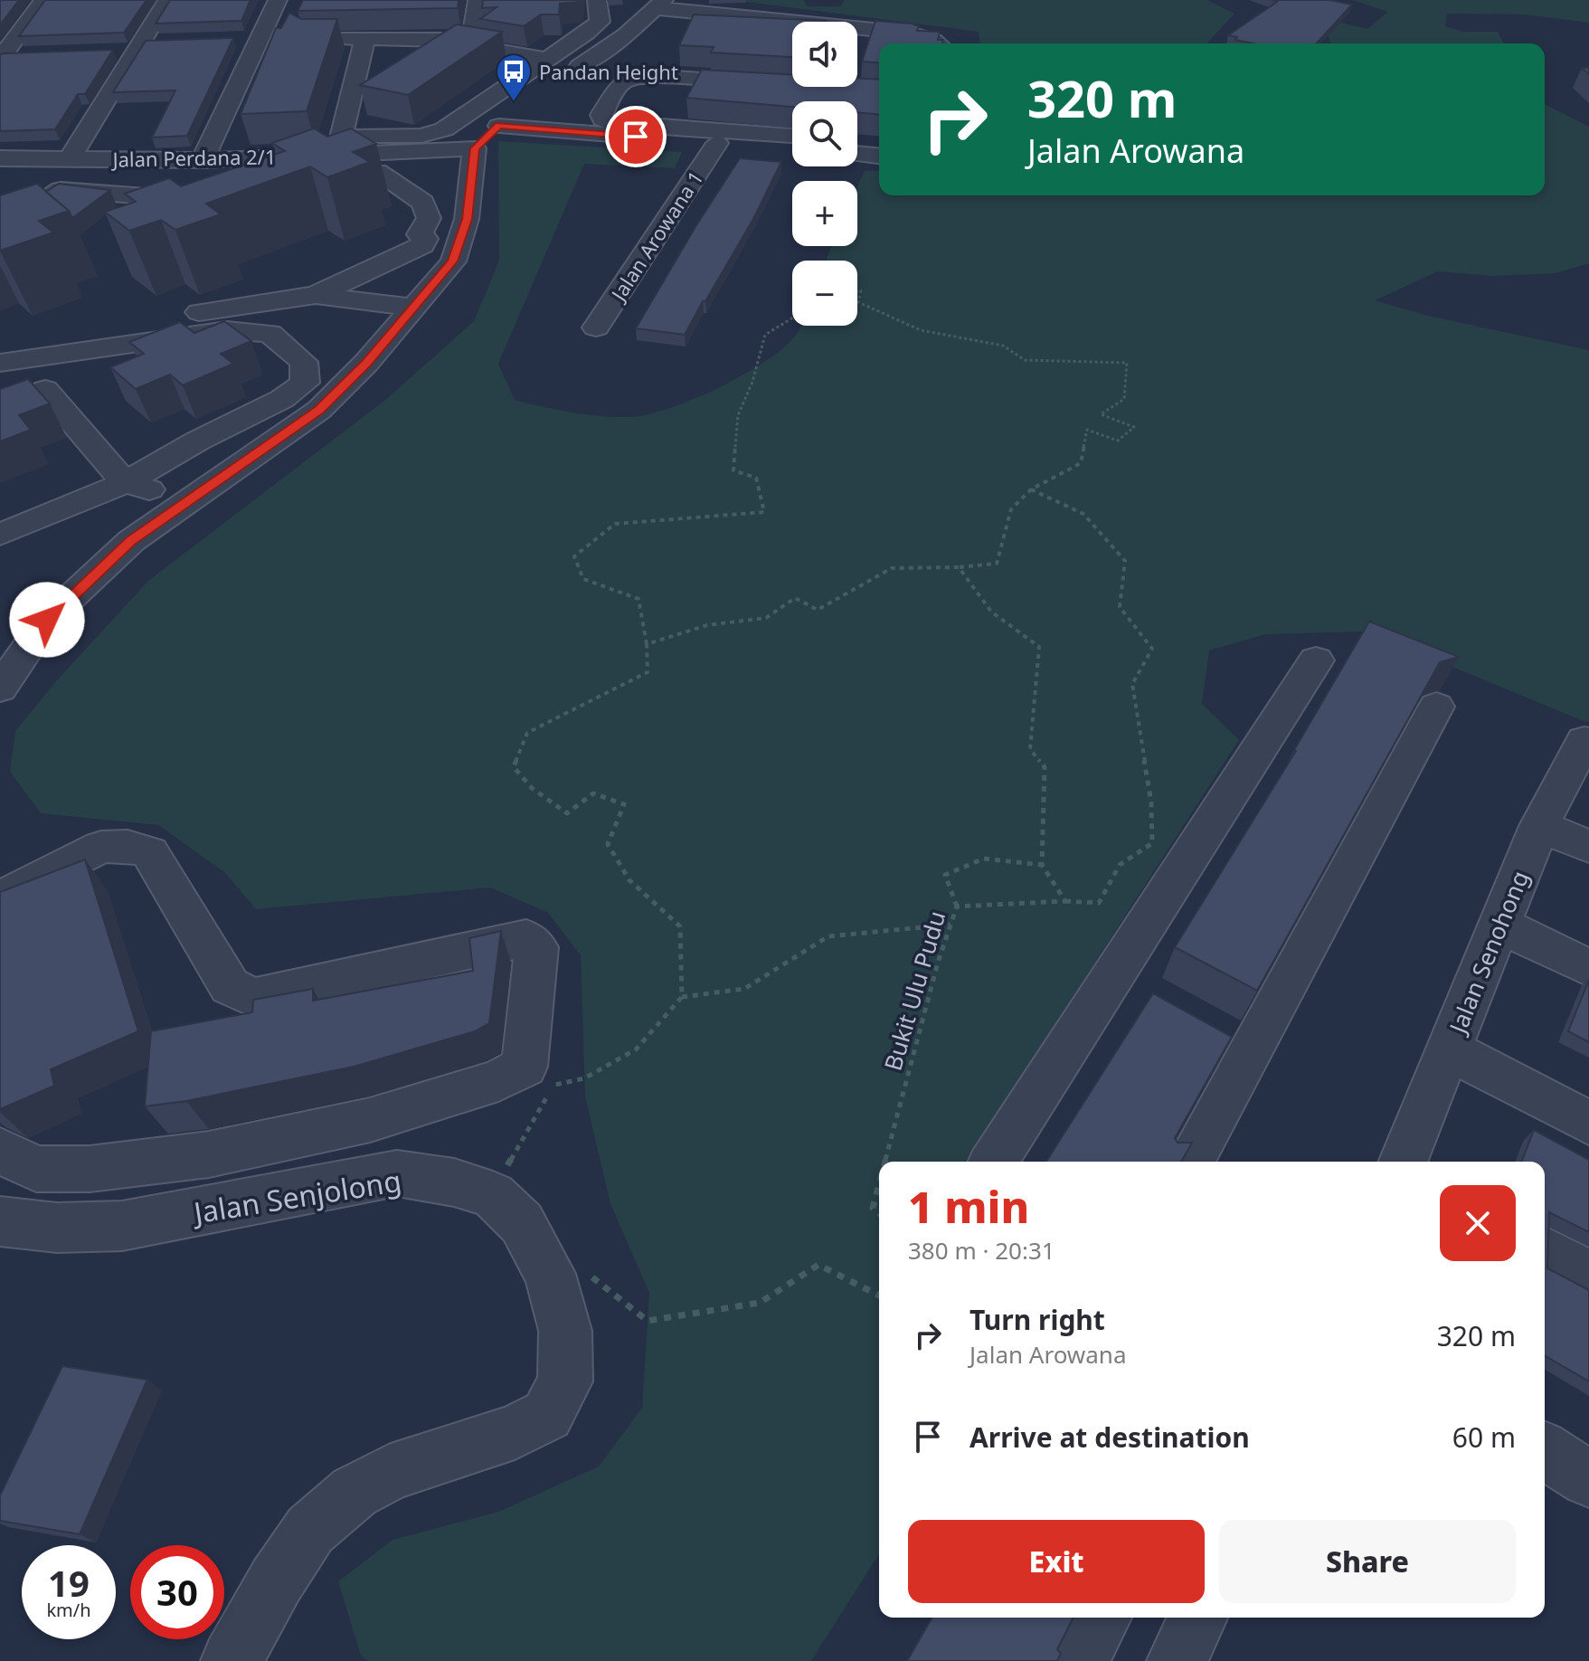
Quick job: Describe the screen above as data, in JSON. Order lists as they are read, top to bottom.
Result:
{
  "streets": {
    "street": [
      "Jalan Perdana 2/1",
      "Jalan Arowana 1",
      "Jalan Senohong",
      "Jalan Senjolong"
    ],
    "path": ["Bukit Ulu Pudu"]
  },
  "places": {
    "bus stop": ["Pandan Height"]
  },
  "page": {
    "map_buttons": ["+", "−"],
    "turn": ["320 m", "Jalan Arowana"],
    "heading": ["1 min", "380 m · 20:31"],
    "list": [
      {
        "name": "Turn right",
        "note": "Jalan Arowana",
        "value": "320 m"
      },
      {
        "name": "Arrive at destination",
        "value": "60 m"
      }
    ],
    "buttons": ["Exit", "Share"],
    "speed": "19 km/h",
    "limit": "30"
  }
}
